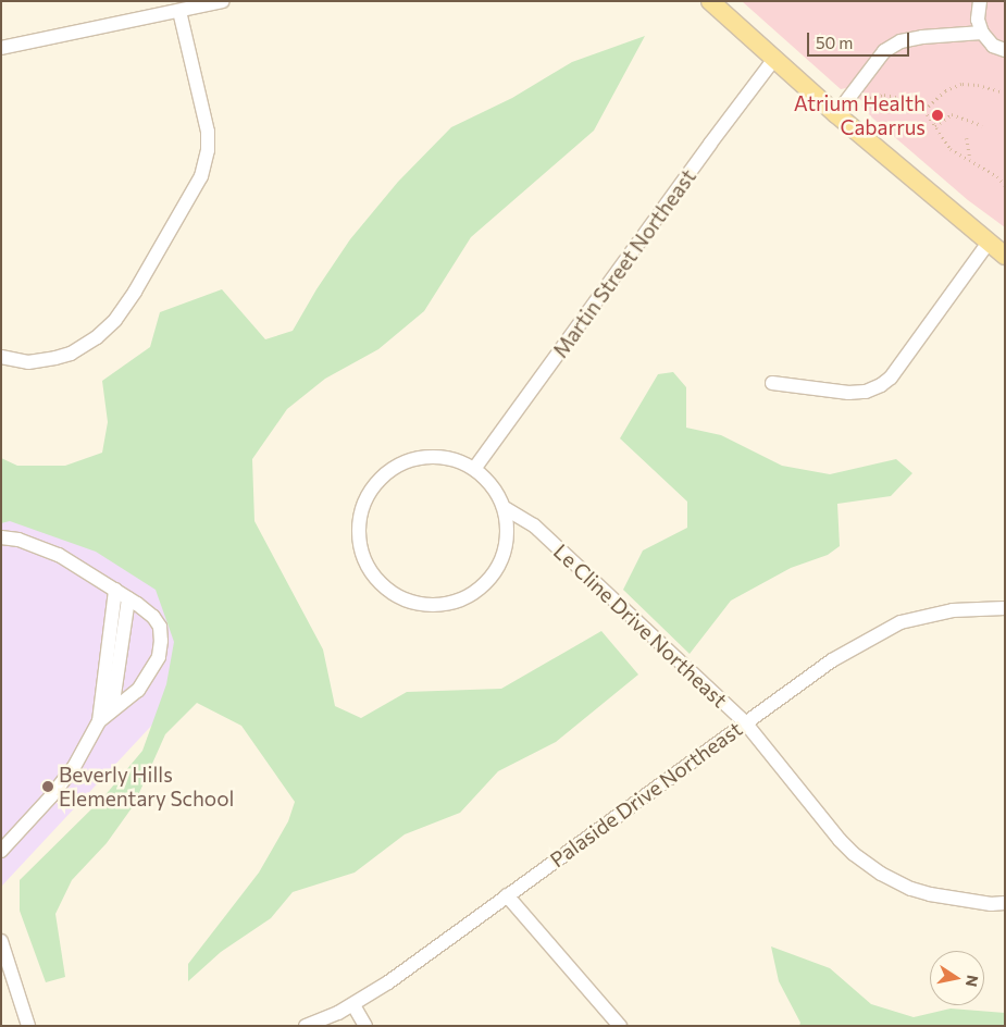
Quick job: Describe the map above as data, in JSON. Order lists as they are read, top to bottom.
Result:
{
  "streets": {
    "street": ["Martin Street Northeast", "Le Cline Drive Northeast", "Palaside Drive Northeast"]
  },
  "crossings": [
    ["Martin Street Northeast", "Le Cline Drive Northeast"],
    ["Le Cline Drive Northeast", "Palaside Drive Northeast"]
  ],
  "places": ["Atrium Health Cabarrus", "Beverly Hills Elementary School"],
  "scale_bar": "50 m",
  "north": "right"
}
